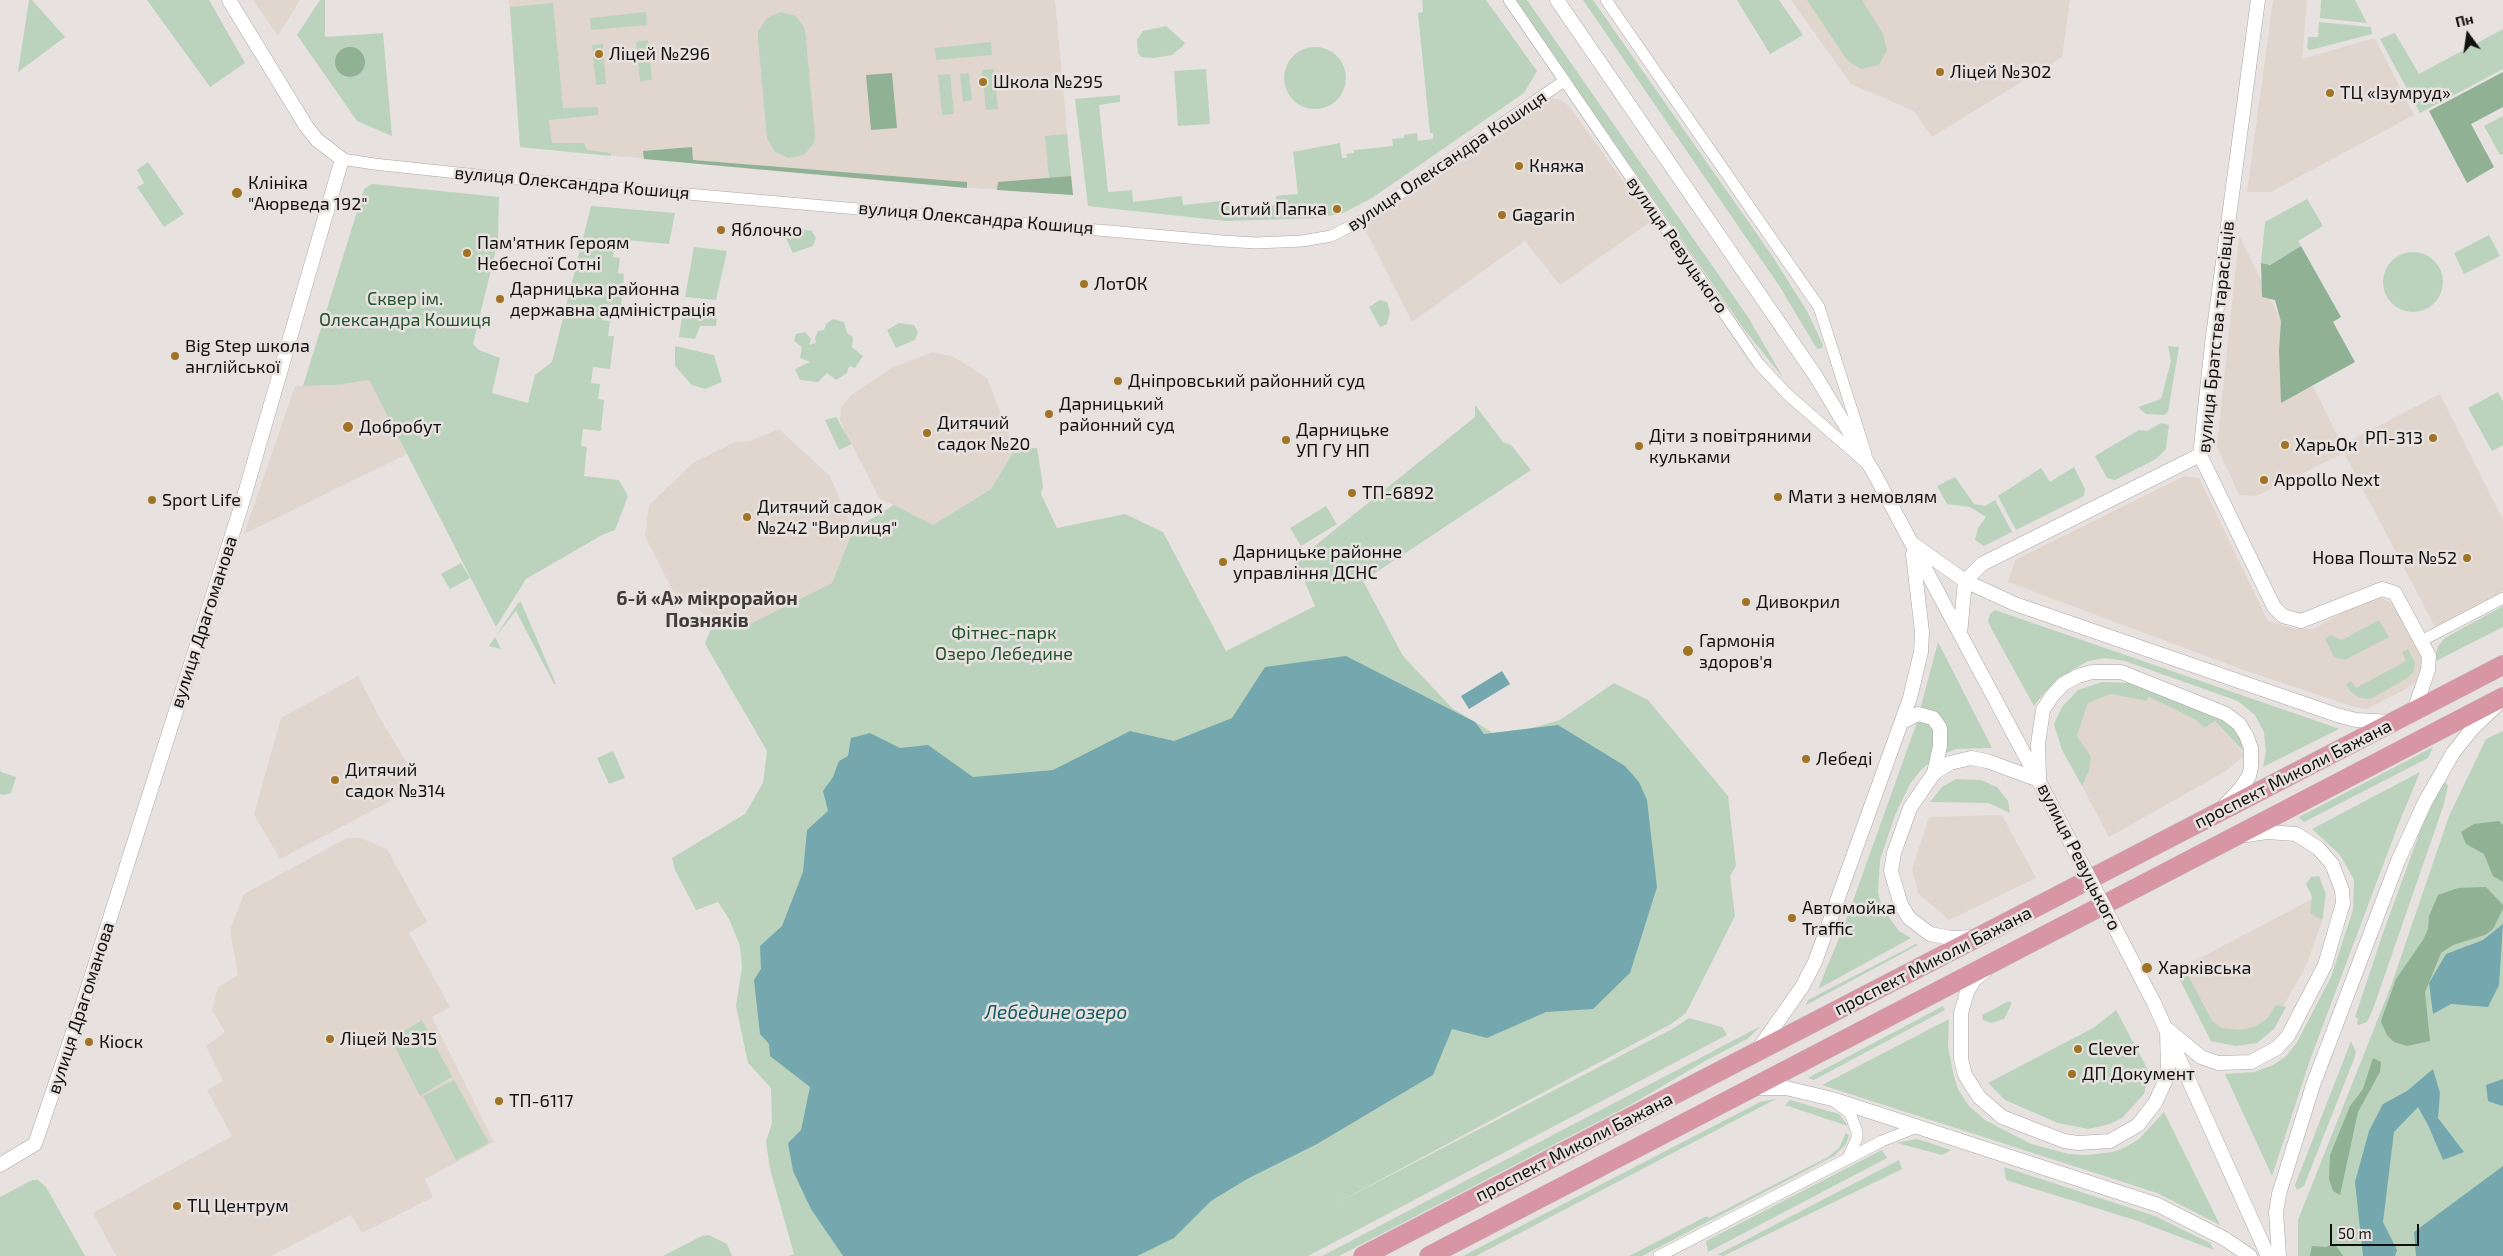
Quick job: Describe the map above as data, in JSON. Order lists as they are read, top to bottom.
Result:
{
  "streets": {
    "highway": ["проспект Миколи Бажана"],
    "street": [
      "вулиця Олександра Кошиця",
      "вулиця Ревуцького",
      "вулиця Братства тарасівців",
      "вулиця Драгоманова"
    ]
  },
  "crossings": [
    ["вулиця Олександра Кошиця", "вулиця Ревуцького"],
    ["вулиця Олександра Кошиця", "вулиця Драгоманова"],
    ["вулиця Братства тарасівців", "проспект Миколи Бажана"]
  ],
  "districts": ["6-й «А» мікрорайон Позняків"],
  "water": ["Лебедине озеро"],
  "parks": ["Сквер ім. Олександра Кошиця", "Фітнес-парк Озеро Лебедине"],
  "places": [
    "Ліцей №296",
    "Ліцей №302",
    "Школа №295",
    "ТЦ «Ізумруд»",
    "Княжа",
    "Клініка \"Аюрведа 192\"",
    "Ситий Папка",
    "Gagarin",
    "Яблочко",
    "Пам'ятник Героям Небесної Сотні",
    "ЛотОК",
    "Дарницька районна державна адміністрація",
    "Big Step школа англiйськоï",
    "Дніпровський районний суд",
    "Дарницький районний суд",
    "Добробут",
    "Дитячий садок №20",
    "РП-313",
    "Дарницьке УП ГУ НП",
    "ХарьОк",
    "Діти з повітряними кульками",
    "Appollo Next",
    "ТП-6892",
    "Мати з немовлям",
    "Sport Life",
    "Дитячий садок №242 \"Вирлиця\"",
    "Нова Пошта №52",
    "Дарницьке районне управління ДСНС",
    "Дивокрил",
    "Гармонія здоров'я",
    "Лебеді",
    "Дитячий садок №314",
    "Автомойка Traffic",
    "Харківська",
    "Ліцей №315",
    "Кіоск",
    "Clever",
    "ДП Документ",
    "ТП-6117",
    "ТЦ Центрум"
  ],
  "scale_bar": "50 m",
  "north": "top"
}
